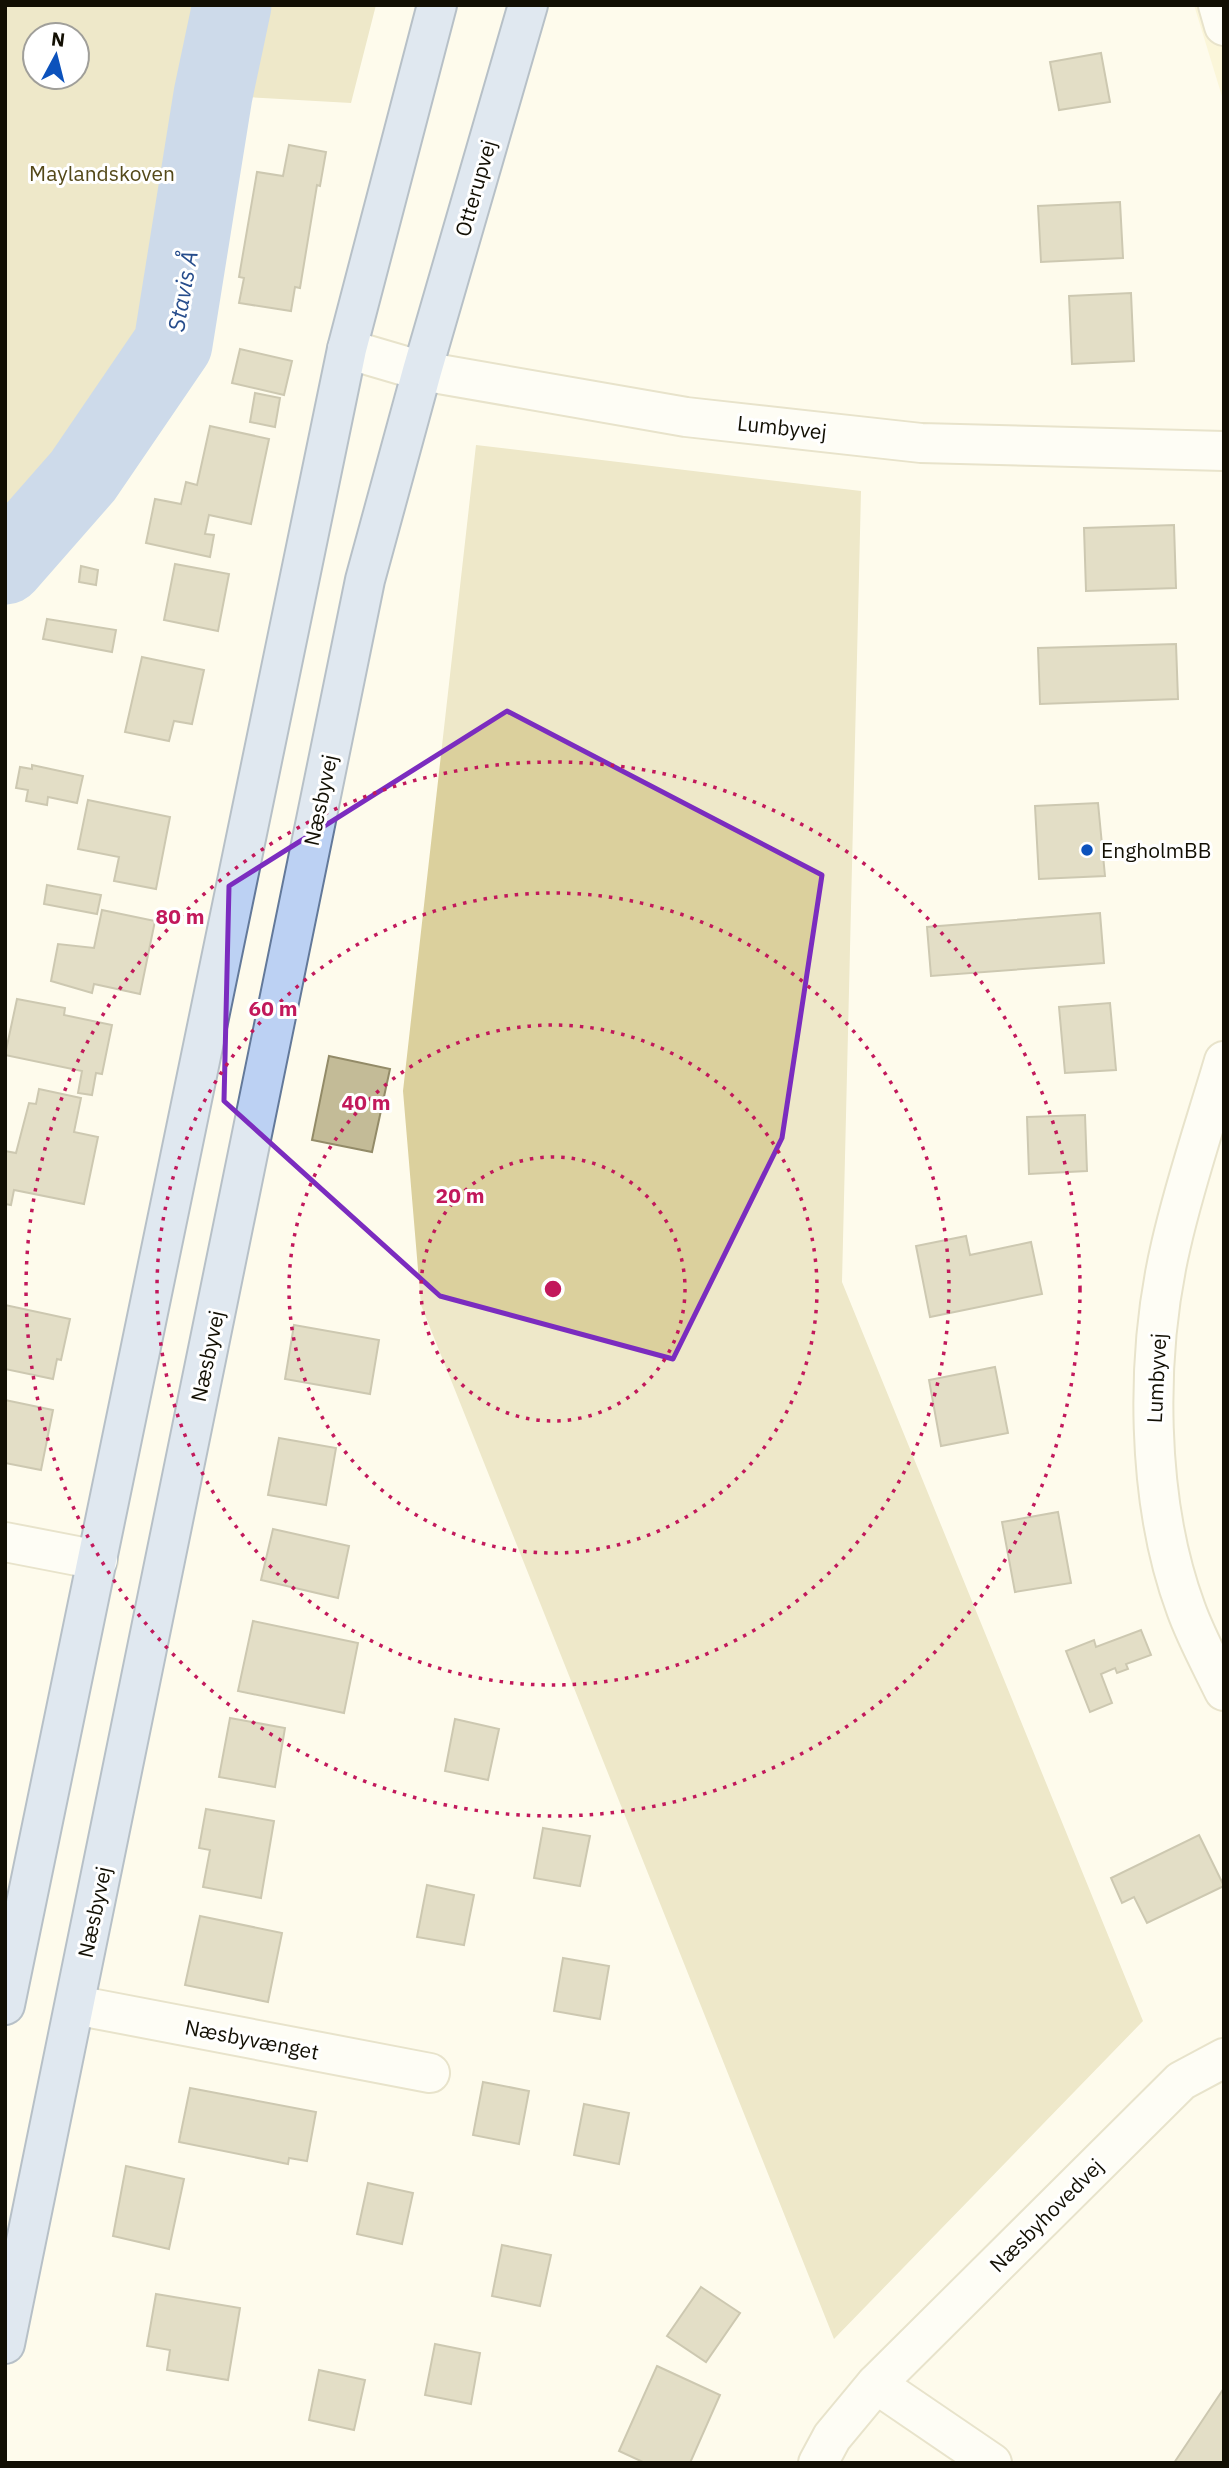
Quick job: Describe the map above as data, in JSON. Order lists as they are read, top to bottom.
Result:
{
  "streets": {
    "main road": ["Otterupvej", "Næsbyvej"],
    "street": ["Lumbyvej", "Næsbyvænget", "Næsbyhovedvej"]
  },
  "crossings": [
    ["Otterupvej", "Lumbyvej"],
    ["Otterupvej", "Næsbyvej"],
    ["Lumbyvej", "Næsbyvej"],
    ["Næsbyvej", "Næsbyvænget"]
  ],
  "water": ["Stavis Å"],
  "parks": ["Maylandskoven"],
  "places": ["EngholmBB"],
  "north": "top",
  "rings": [
    "80 m",
    "60 m",
    "40 m",
    "20 m"
  ]
}
